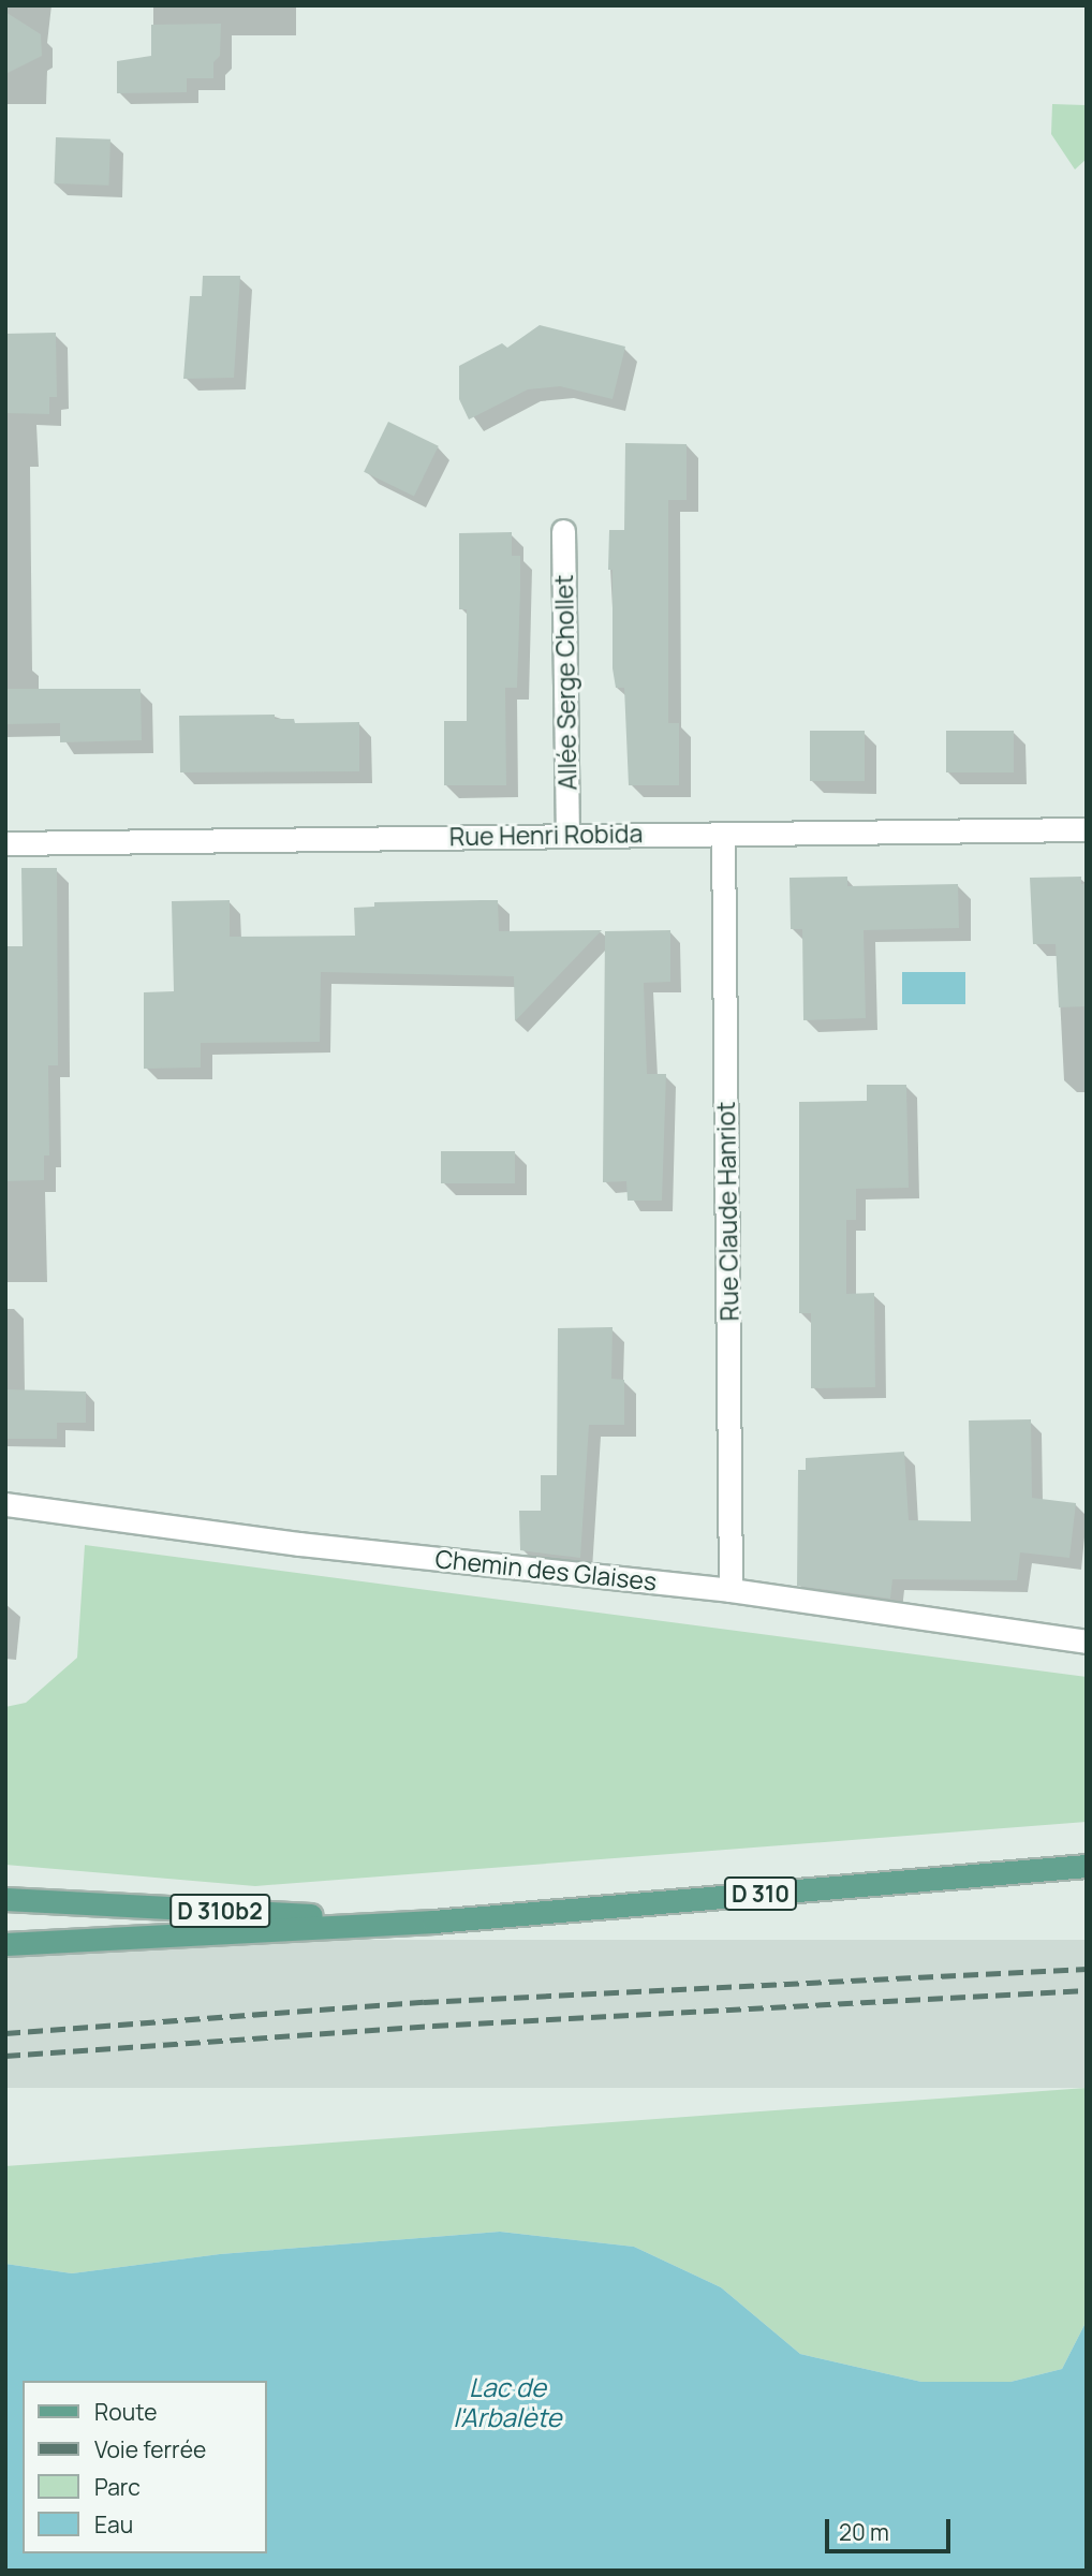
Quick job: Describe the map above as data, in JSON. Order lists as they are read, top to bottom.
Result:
{
  "streets": {
    "main road": ["D 310", "D 310b2"],
    "street": [
      "Allée Serge Chollet",
      "Rue Henri Robida",
      "Rue Claude Hanriot",
      "Chemin des Glaises"
    ]
  },
  "crossings": [
    ["Allée Serge Chollet", "Rue Henri Robida"],
    ["Rue Henri Robida", "Rue Claude Hanriot"],
    ["Rue Claude Hanriot", "Chemin des Glaises"],
    ["D 310", "D 310b2"]
  ],
  "water": ["Lac de l'Arbalète"],
  "legend": [
    "Route",
    "Voie ferrée",
    "Parc",
    "Eau"
  ],
  "scale_bar": "20 m"
}
